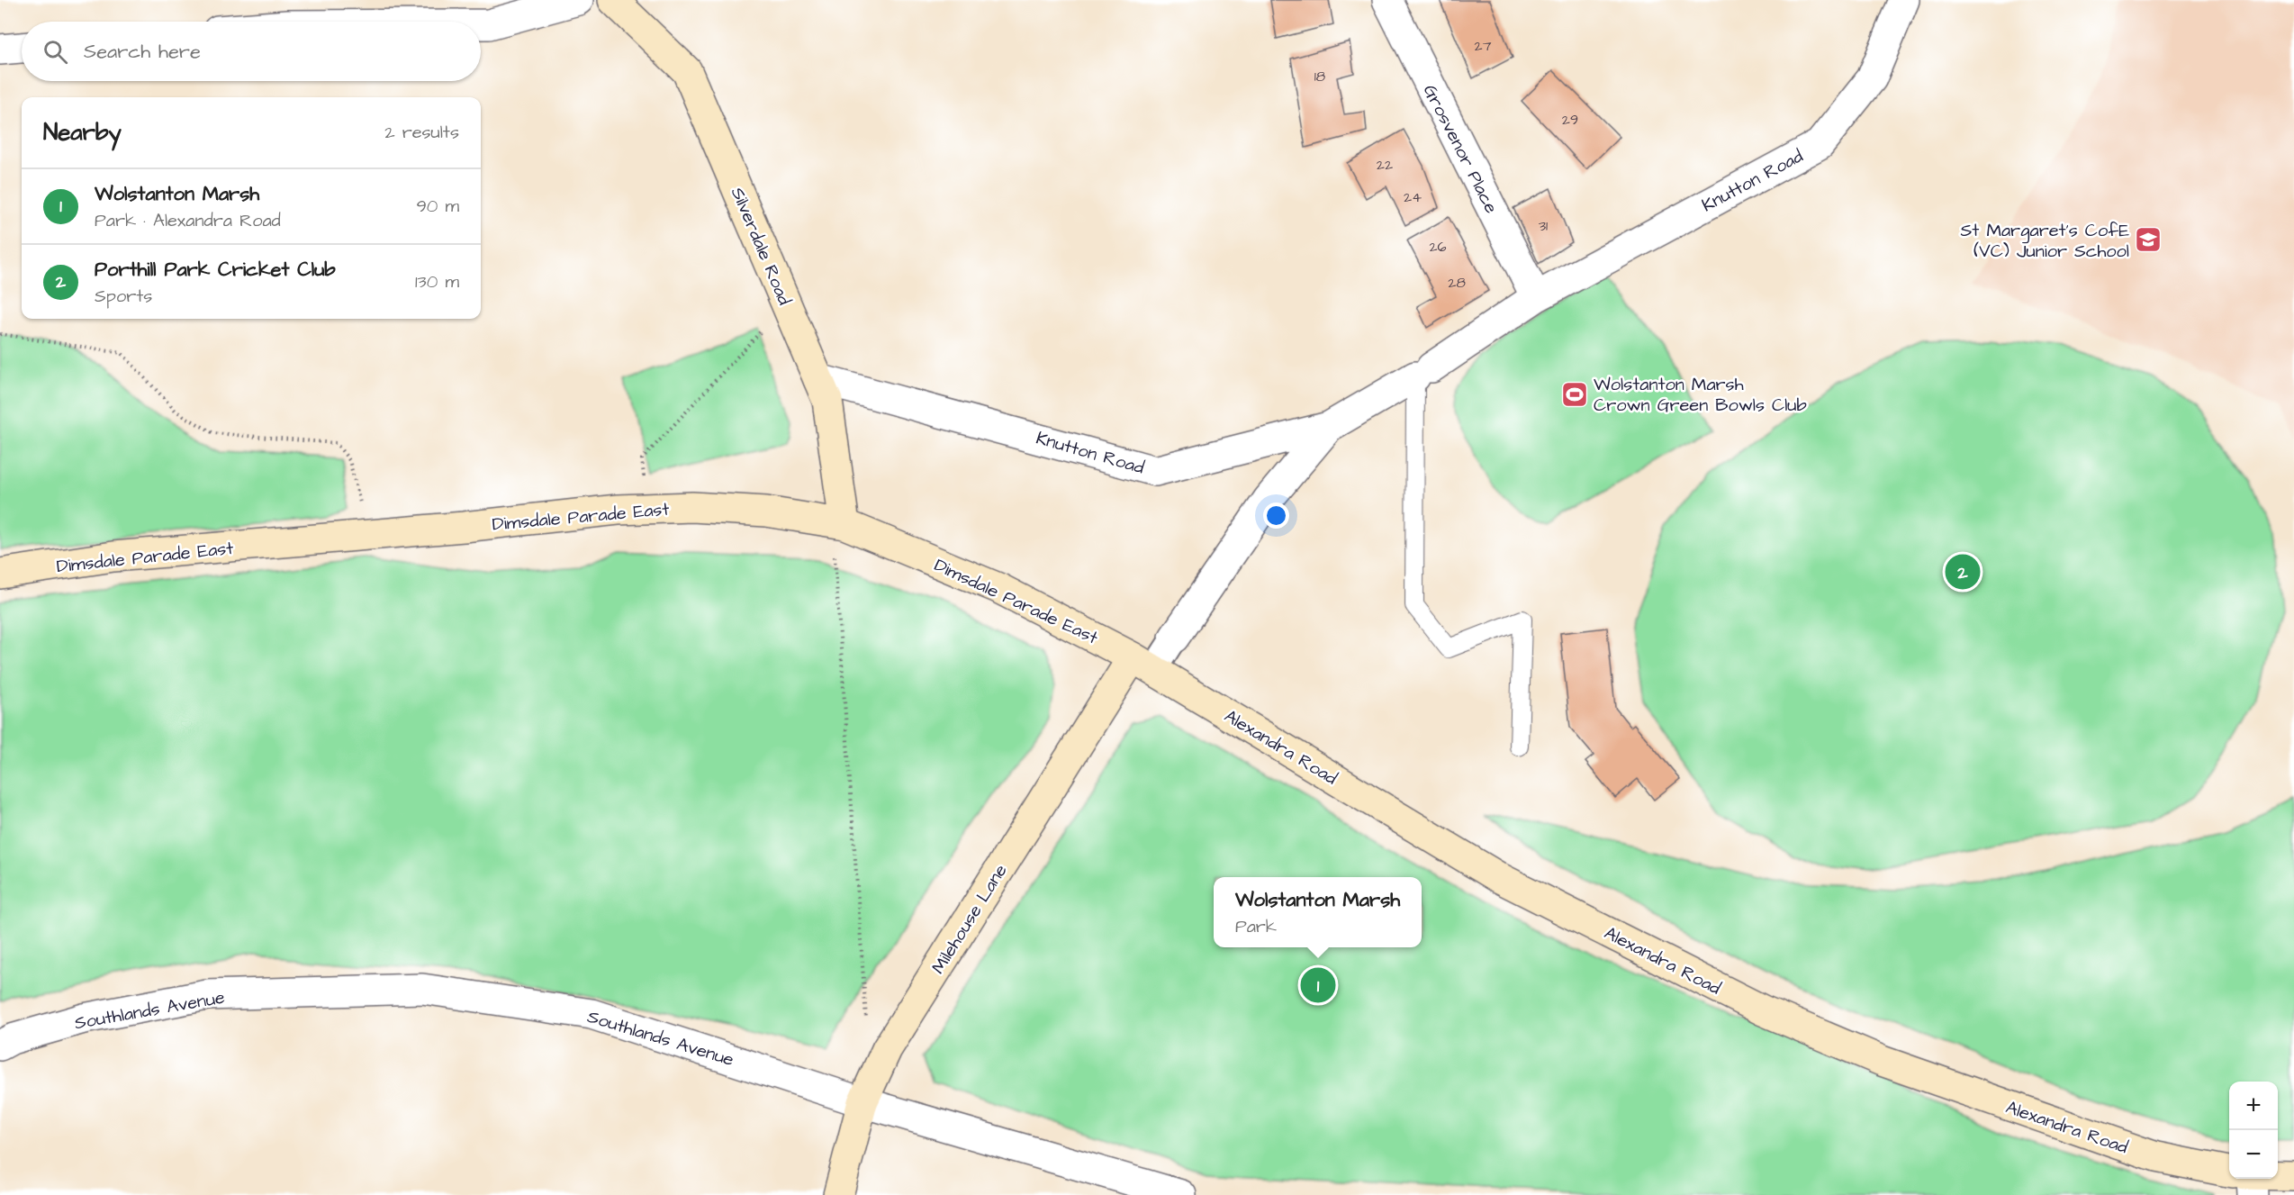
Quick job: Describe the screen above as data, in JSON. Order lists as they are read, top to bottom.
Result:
{
  "streets": {
    "main road": [
      "Silverdale Road",
      "Dimsdale Parade East",
      "Alexandra Road",
      "Milehouse Lane"
    ],
    "street": ["Grosvenor Place", "Knutton Road", "Southlands Avenue"]
  },
  "crossings": [
    ["Grosvenor Place", "Knutton Road"],
    ["Knutton Road", "Silverdale Road"],
    ["Silverdale Road", "Dimsdale Parade East"],
    ["Dimsdale Parade East", "Alexandra Road"],
    ["Dimsdale Parade East", "Milehouse Lane"],
    ["Alexandra Road", "Milehouse Lane"],
    ["Milehouse Lane", "Southlands Avenue"]
  ],
  "places": {
    "school or university": ["St Margaret's CofE (VC) Junior School"],
    "sports": ["Wolstanton Marsh Crown Green Bowls Club"]
  },
  "house_numbers": [
    "27",
    "18",
    "29",
    "22",
    "24",
    "31",
    "26",
    "28"
  ],
  "page": {
    "search": "Search here",
    "heading": ["Nearby", "2 results"],
    "list": [
      {
        "mark": "1",
        "name": "Wolstanton Marsh",
        "note": "Park · Alexandra Road",
        "value": "90 m"
      },
      {
        "mark": "2",
        "name": "Porthill Park Cricket Club",
        "note": "Sports",
        "value": "130 m"
      }
    ],
    "pins": ["2", "1"],
    "popup": ["Wolstanton Marsh", "Park"],
    "map_buttons": ["+", "−"]
  }
}
